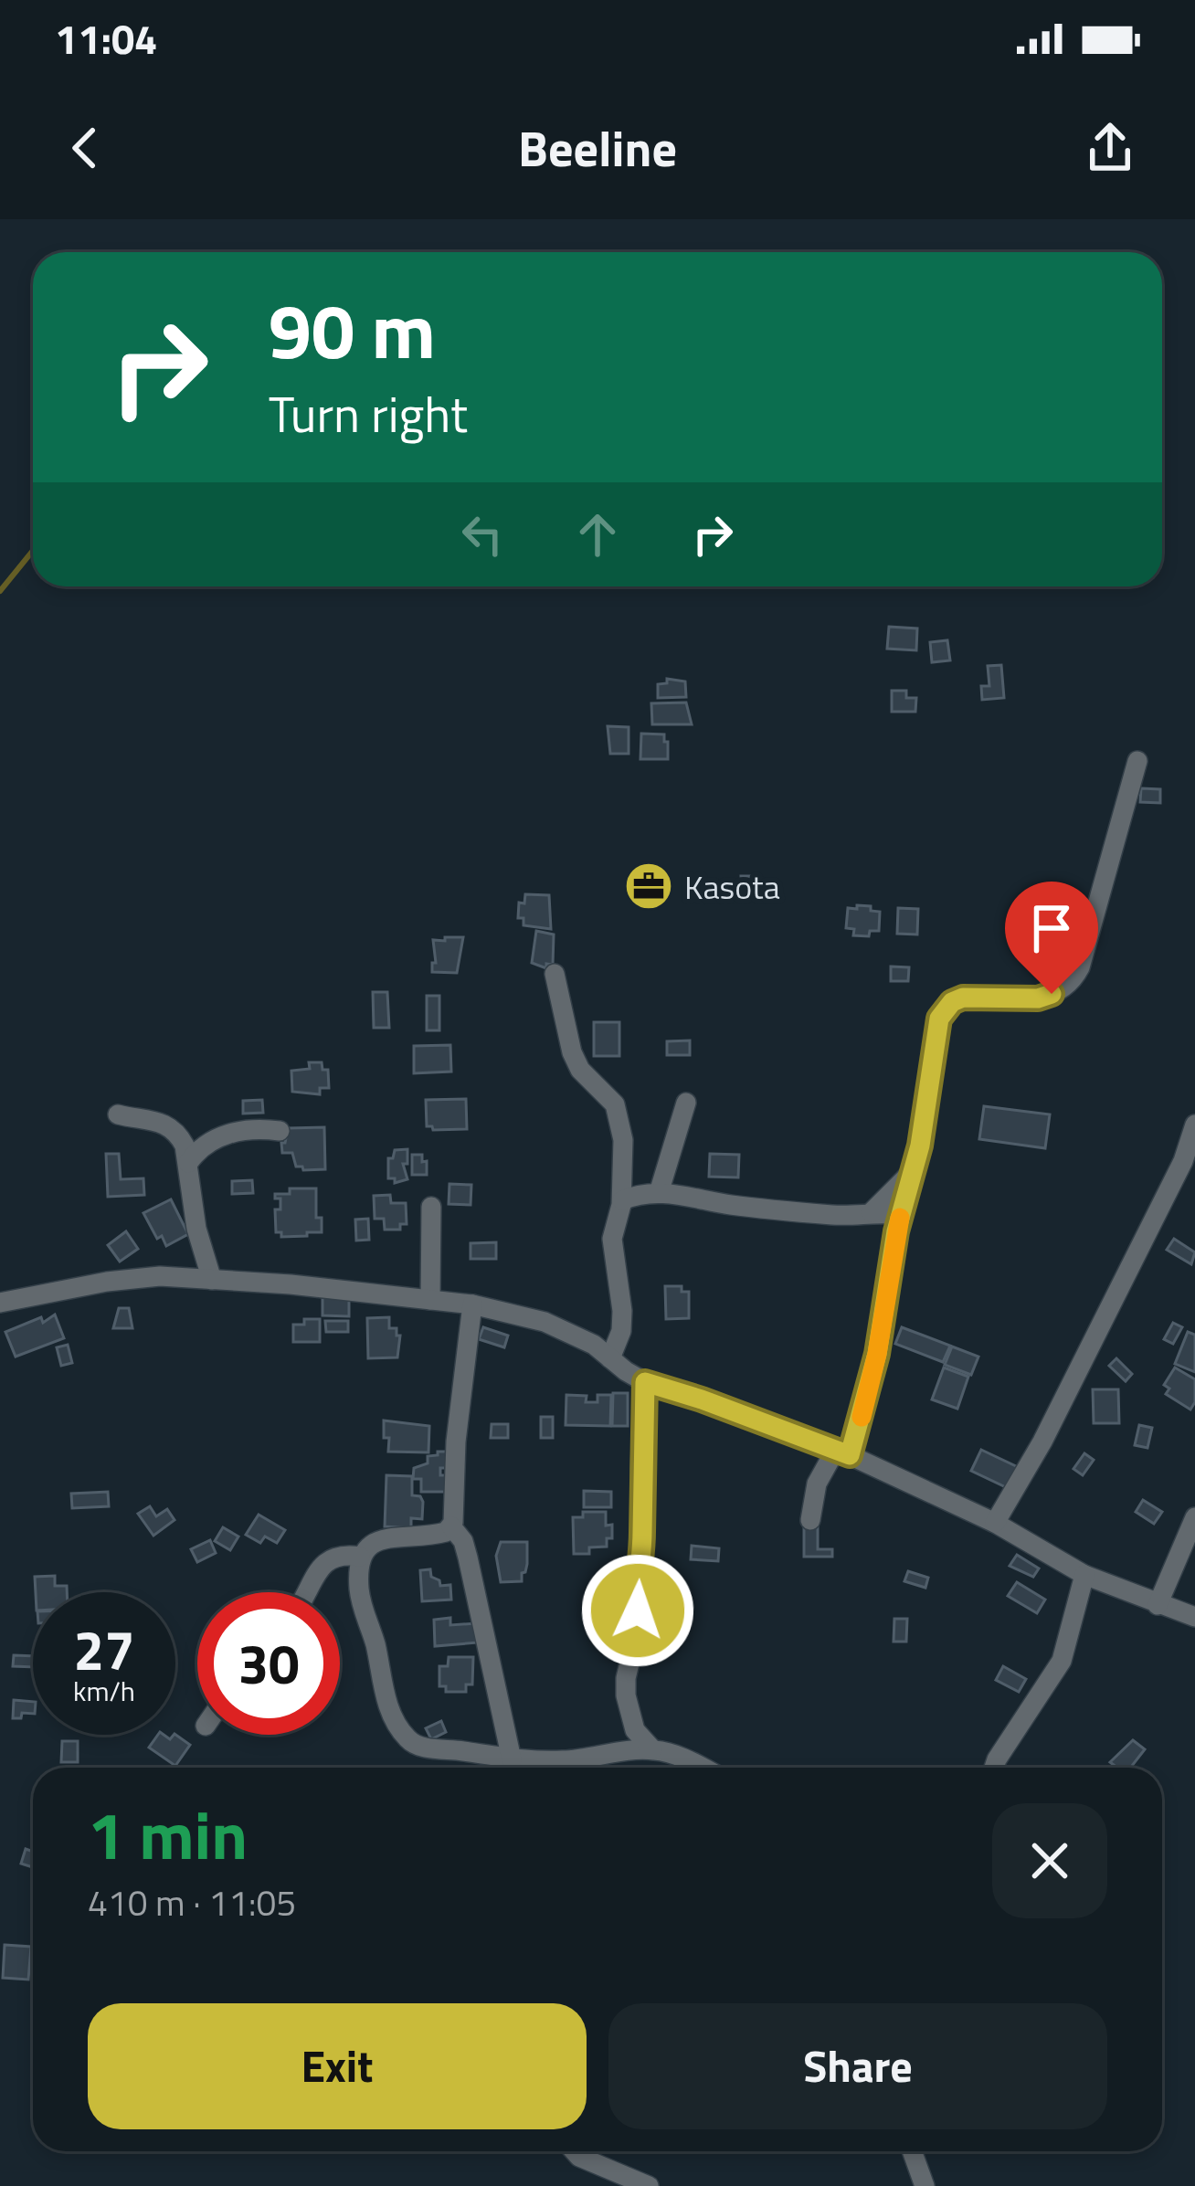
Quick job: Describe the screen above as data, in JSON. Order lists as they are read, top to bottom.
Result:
{
  "places": {
    "office": ["Kasota"]
  },
  "page": {
    "status": "11:04",
    "header": "Beeline",
    "turn": ["90 m", "Turn right"],
    "speed": "27 km/h",
    "limit": "30",
    "heading": ["1 min", "410 m · 11:05"],
    "buttons": ["Exit", "Share"]
  }
}
